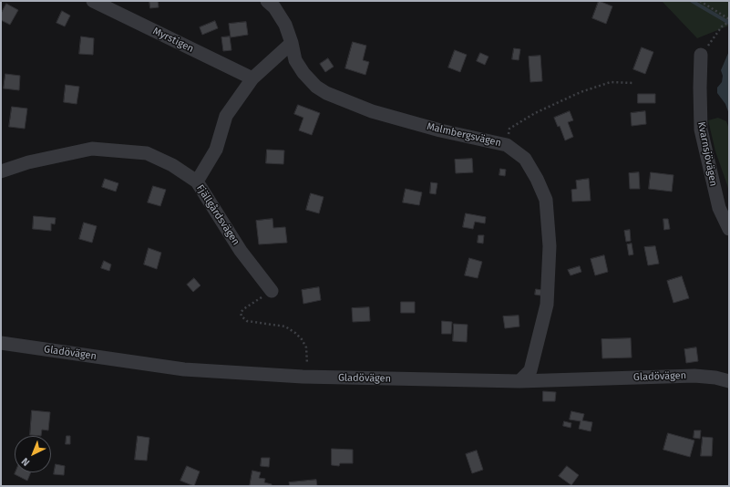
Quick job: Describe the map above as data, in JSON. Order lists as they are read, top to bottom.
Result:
{
  "streets": {
    "street": [
      "Myrstigen",
      "Malmbergsvägen",
      "Kvarnsjövägen",
      "Fjällgårdsvägen",
      "Gladövägen"
    ]
  },
  "crossings": [
    ["Malmbergsvägen", "Gladövägen"]
  ],
  "north": "bottom left"
}
